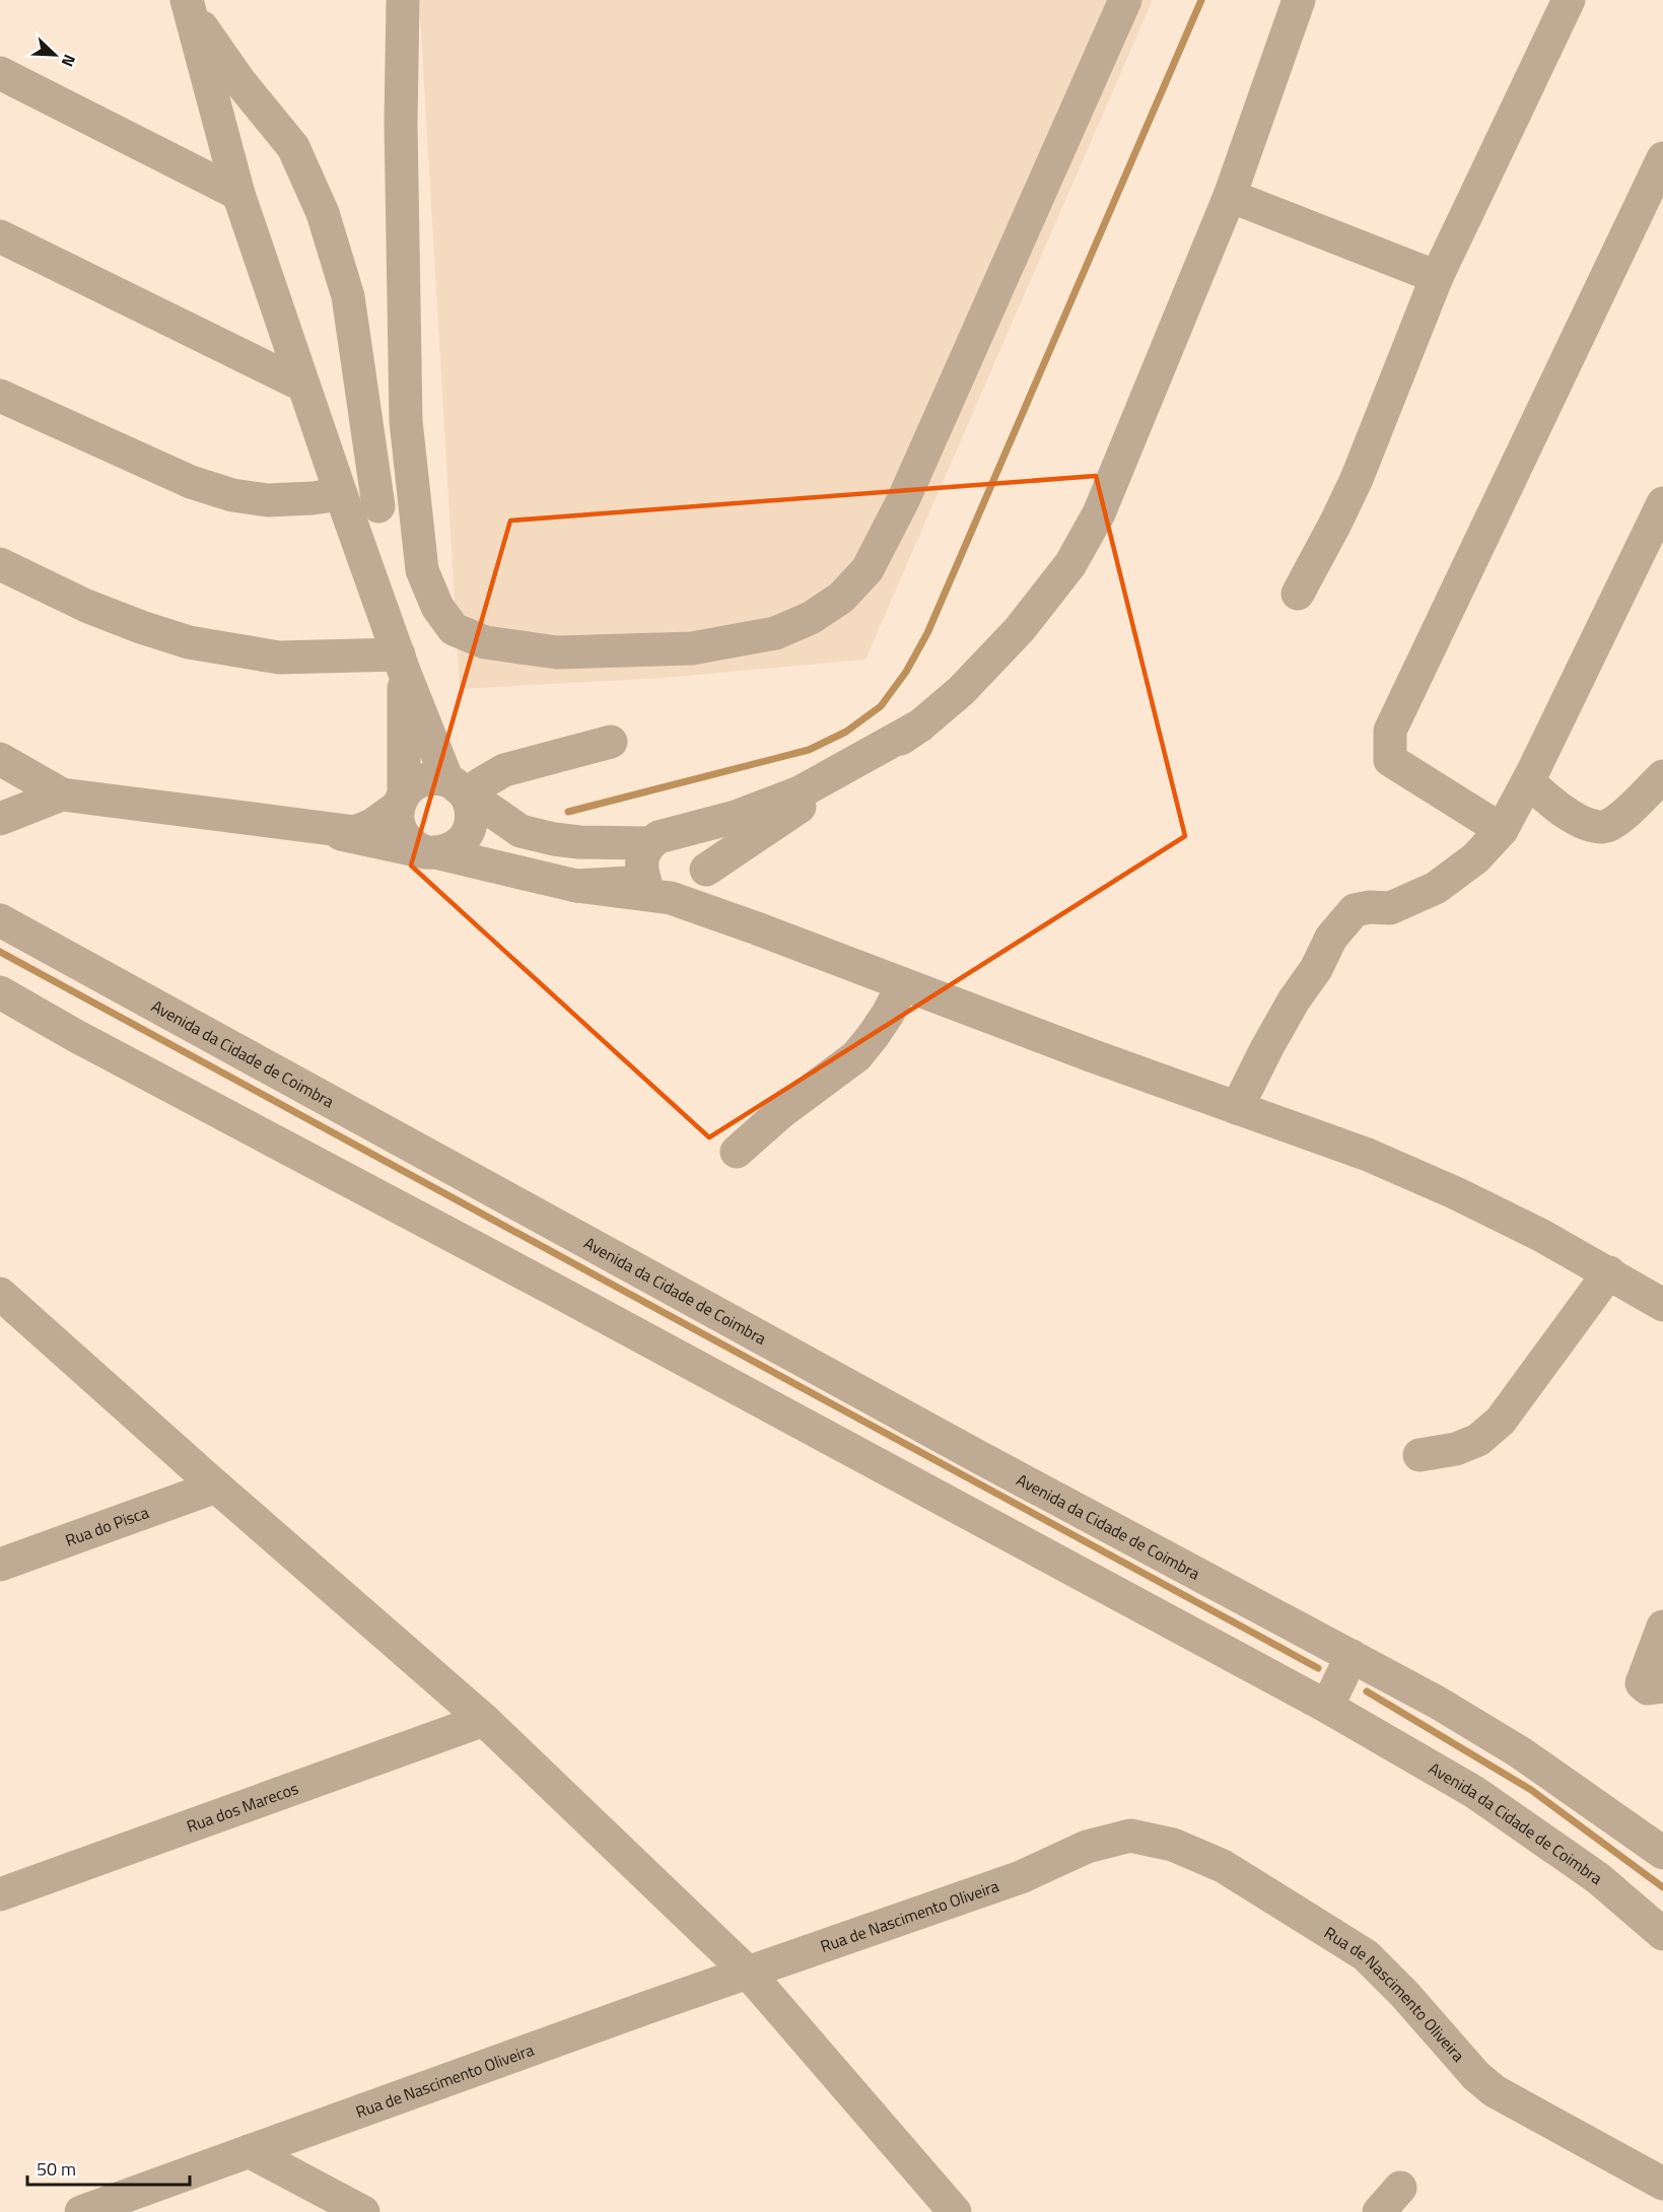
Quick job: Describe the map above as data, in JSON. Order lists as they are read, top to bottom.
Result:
{
  "streets": {
    "street": [
      "Avenida da Cidade de Coimbra",
      "Rua do Pisca",
      "Rua dos Marecos",
      "Rua de Nascimento Oliveira"
    ]
  },
  "scale_bar": "50 m",
  "north": "bottom right"
}
